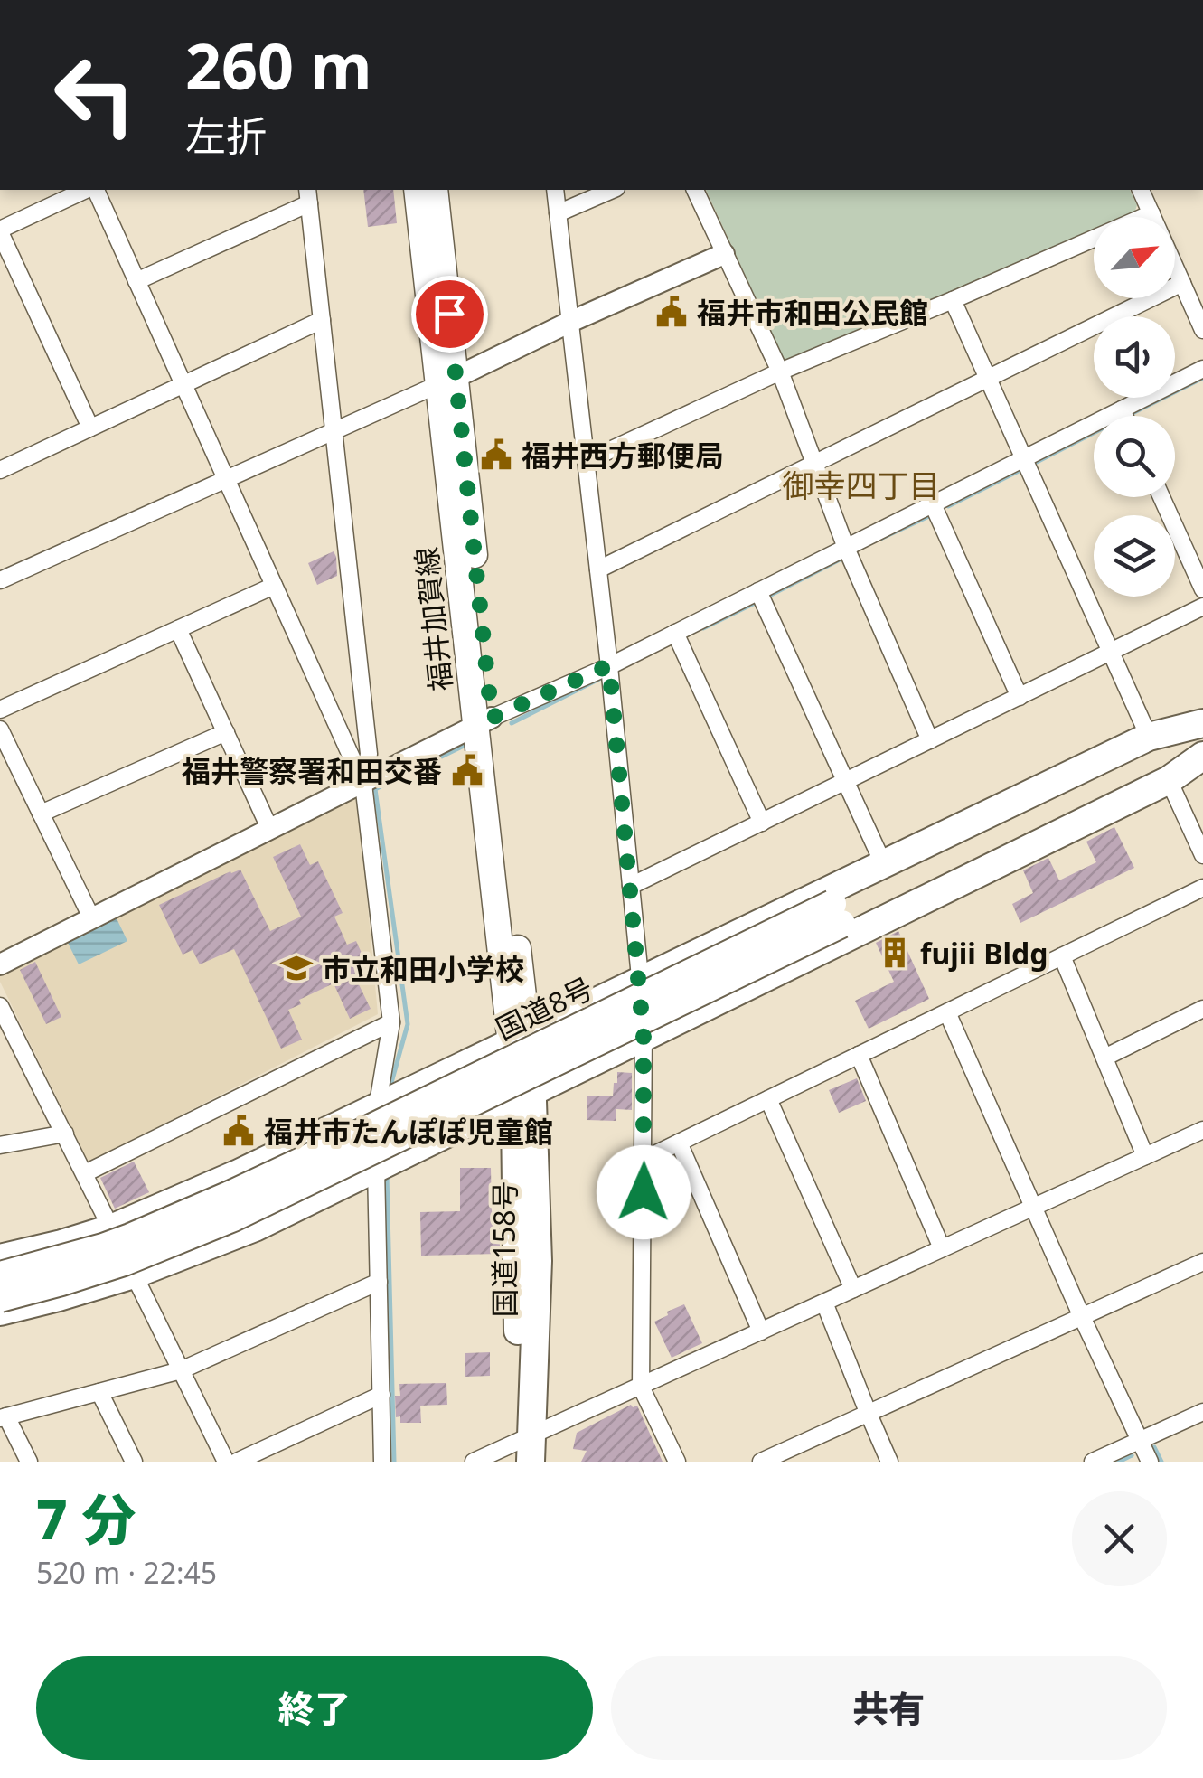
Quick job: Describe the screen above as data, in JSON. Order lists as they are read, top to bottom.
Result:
{
  "streets": {
    "highway": ["国道8号", "国道158号"],
    "main road": ["福井加賀線"]
  },
  "crossings": [
    ["福井加賀線", "国道158号"]
  ],
  "districts": ["御幸四丁目"],
  "places": {
    "public building": [
      "福井市和田公民館",
      "福井西方郵便局",
      "福井警察署和田交番",
      "福井市たんぽぽ児童館"
    ],
    "building": ["fujii Bldg"],
    "school or university": ["市立和田小学校"]
  },
  "north": "top right",
  "page": {
    "turn": ["260 m", "左折"],
    "heading": ["7 分", "520 m · 22:45"],
    "buttons": ["終了", "共有"]
  }
}
